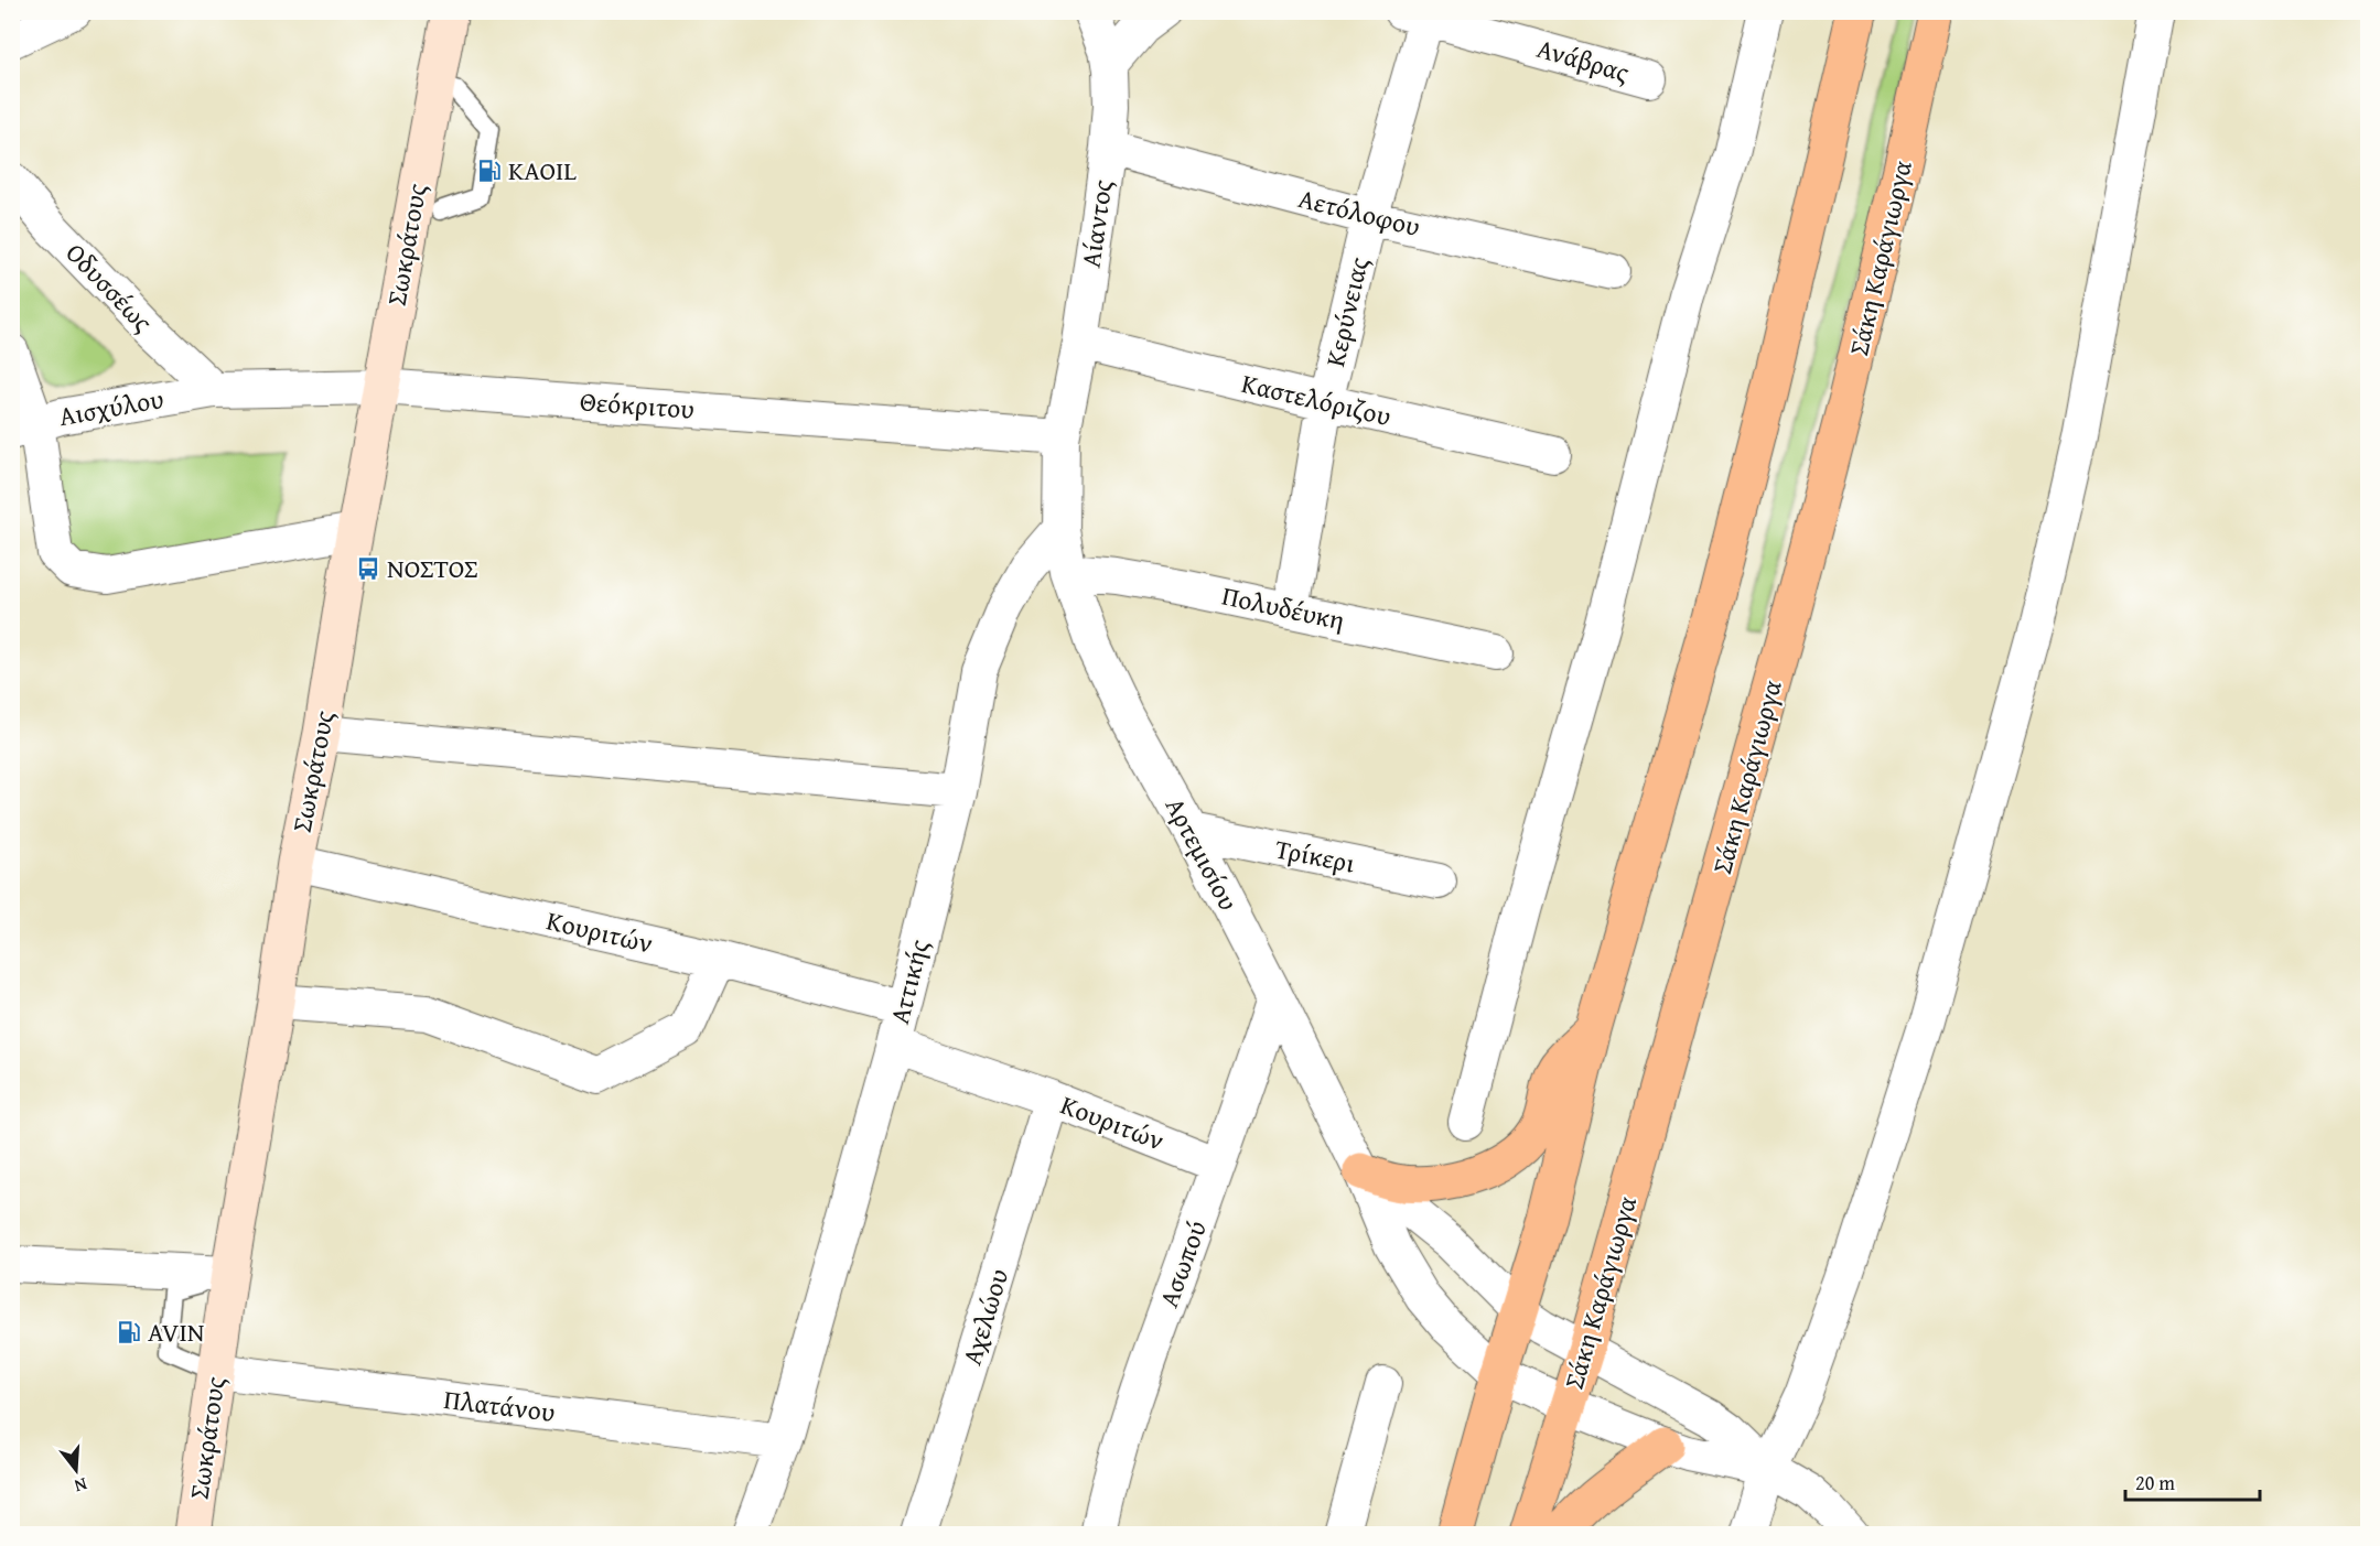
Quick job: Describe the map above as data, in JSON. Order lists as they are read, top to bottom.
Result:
{
  "streets": {
    "main road": ["Σωκράτους", "Σάκη Καράγιωργα"],
    "street": [
      "Ανάβρας",
      "Αετόλοφου",
      "Αίαντoς",
      "Οδυσσέως",
      "Κερύνειας",
      "Καστελόριζου",
      "Θεόκριτου",
      "Αισχύλου",
      "Πολυδέυκη",
      "Αρτεμισίου",
      "Τρίκερι",
      "Κουριτών",
      "Αττικής",
      "Ασωπού",
      "Αχελώου",
      "Πλατάνου"
    ]
  },
  "crossings": [
    ["Ανάβρας", "Κερύνειας"],
    ["Αετόλοφου", "Αίαντoς"],
    ["Αετόλοφου", "Κερύνειας"],
    ["Αίαντoς", "Καστελόριζου"],
    ["Αίαντoς", "Θεόκριτου"],
    ["Σωκράτους", "Θεόκριτου"],
    ["Σωκράτους", "Κουριτών"],
    ["Σωκράτους", "Πλατάνου"],
    ["Σάκη Καράγιωργα", "Αρτεμισίου"],
    ["Οδυσσέως", "Θεόκριτου"],
    ["Οδυσσέως", "Αισχύλου"],
    ["Κερύνειας", "Καστελόριζου"],
    ["Κερύνειας", "Πολυδέυκη"],
    ["Θεόκριτου", "Αισχύλου"],
    ["Πολυδέυκη", "Αρτεμισίου"],
    ["Αρτεμισίου", "Τρίκερι"],
    ["Αρτεμισίου", "Αττικής"],
    ["Αρτεμισίου", "Ασωπού"],
    ["Κουριτών", "Αττικής"],
    ["Κουριτών", "Ασωπού"],
    ["Κουριτών", "Αχελώου"],
    ["Αττικής", "Πλατάνου"]
  ],
  "places": {
    "fuel station": ["KAOIL", "AVIN"],
    "bus stop": ["ΝΟΣΤΟΣ"]
  },
  "scale_bar": "20 m",
  "north": "bottom"
}
